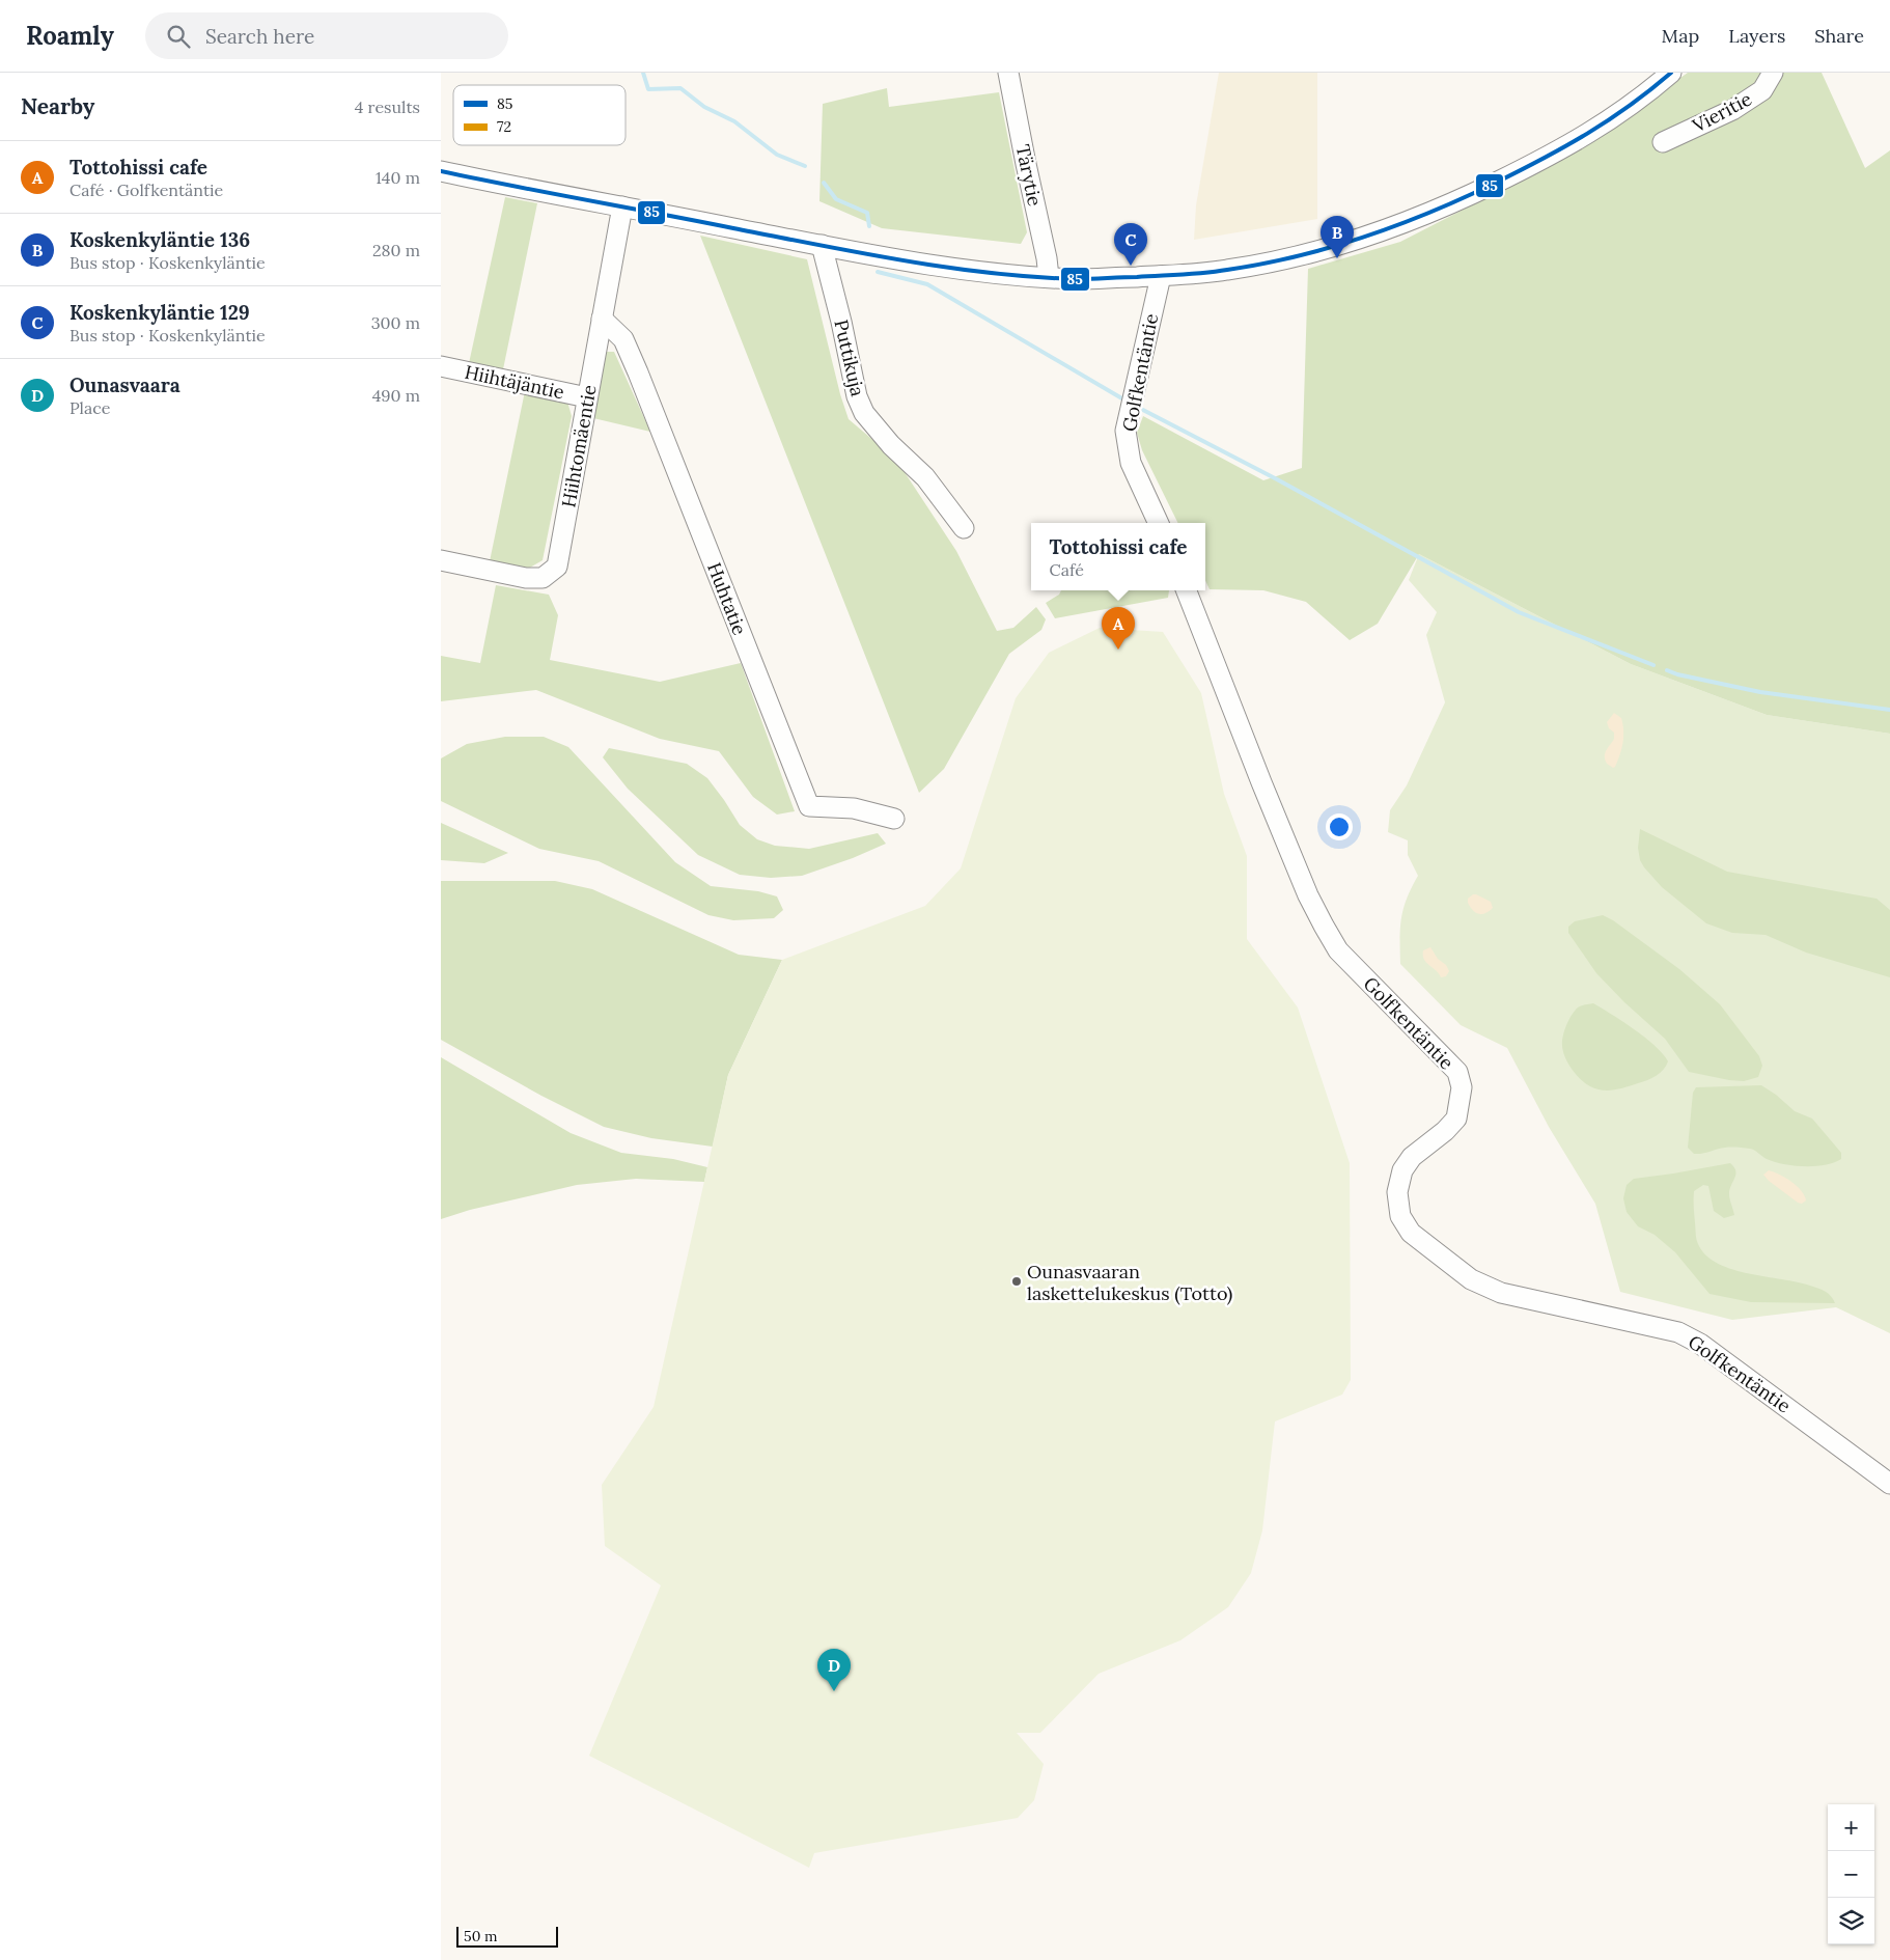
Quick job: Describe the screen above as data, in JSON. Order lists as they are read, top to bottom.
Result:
{
  "streets": {
    "street": [
      "Vieritie",
      "Tärytie",
      "Puttikuja",
      "Golfkentäntie",
      "Hiihtäjäntie",
      "Hiihtomäentie",
      "Huhtatie"
    ]
  },
  "crossings": [
    ["Hiihtäjäntie", "Hiihtomäentie"],
    ["Hiihtomäentie", "Huhtatie"]
  ],
  "places": ["Ounasvaaran laskettelukeskus (Totto)"],
  "lines": ["transit line 85"],
  "legend": ["85", "72"],
  "scale_bar": "50 m",
  "page": {
    "header": "Roamly",
    "search": "Search here",
    "nav": ["Map", "Layers", "Share"],
    "heading": ["Nearby", "4 results"],
    "list": [
      {
        "mark": "A",
        "name": "Tottohissi cafe",
        "note": "Café · Golfkentäntie",
        "value": "140 m"
      },
      {
        "mark": "B",
        "name": "Koskenkyläntie 136",
        "note": "Bus stop · Koskenkyläntie",
        "value": "280 m"
      },
      {
        "mark": "C",
        "name": "Koskenkyläntie 129",
        "note": "Bus stop · Koskenkyläntie",
        "value": "300 m"
      },
      {
        "mark": "D",
        "name": "Ounasvaara",
        "note": "Place",
        "value": "490 m"
      }
    ],
    "pins": [
      "B",
      "C",
      "A",
      "D"
    ],
    "popup": ["Tottohissi cafe", "Café"],
    "map_buttons": ["+", "−"],
    "scale": "50 m"
  }
}
